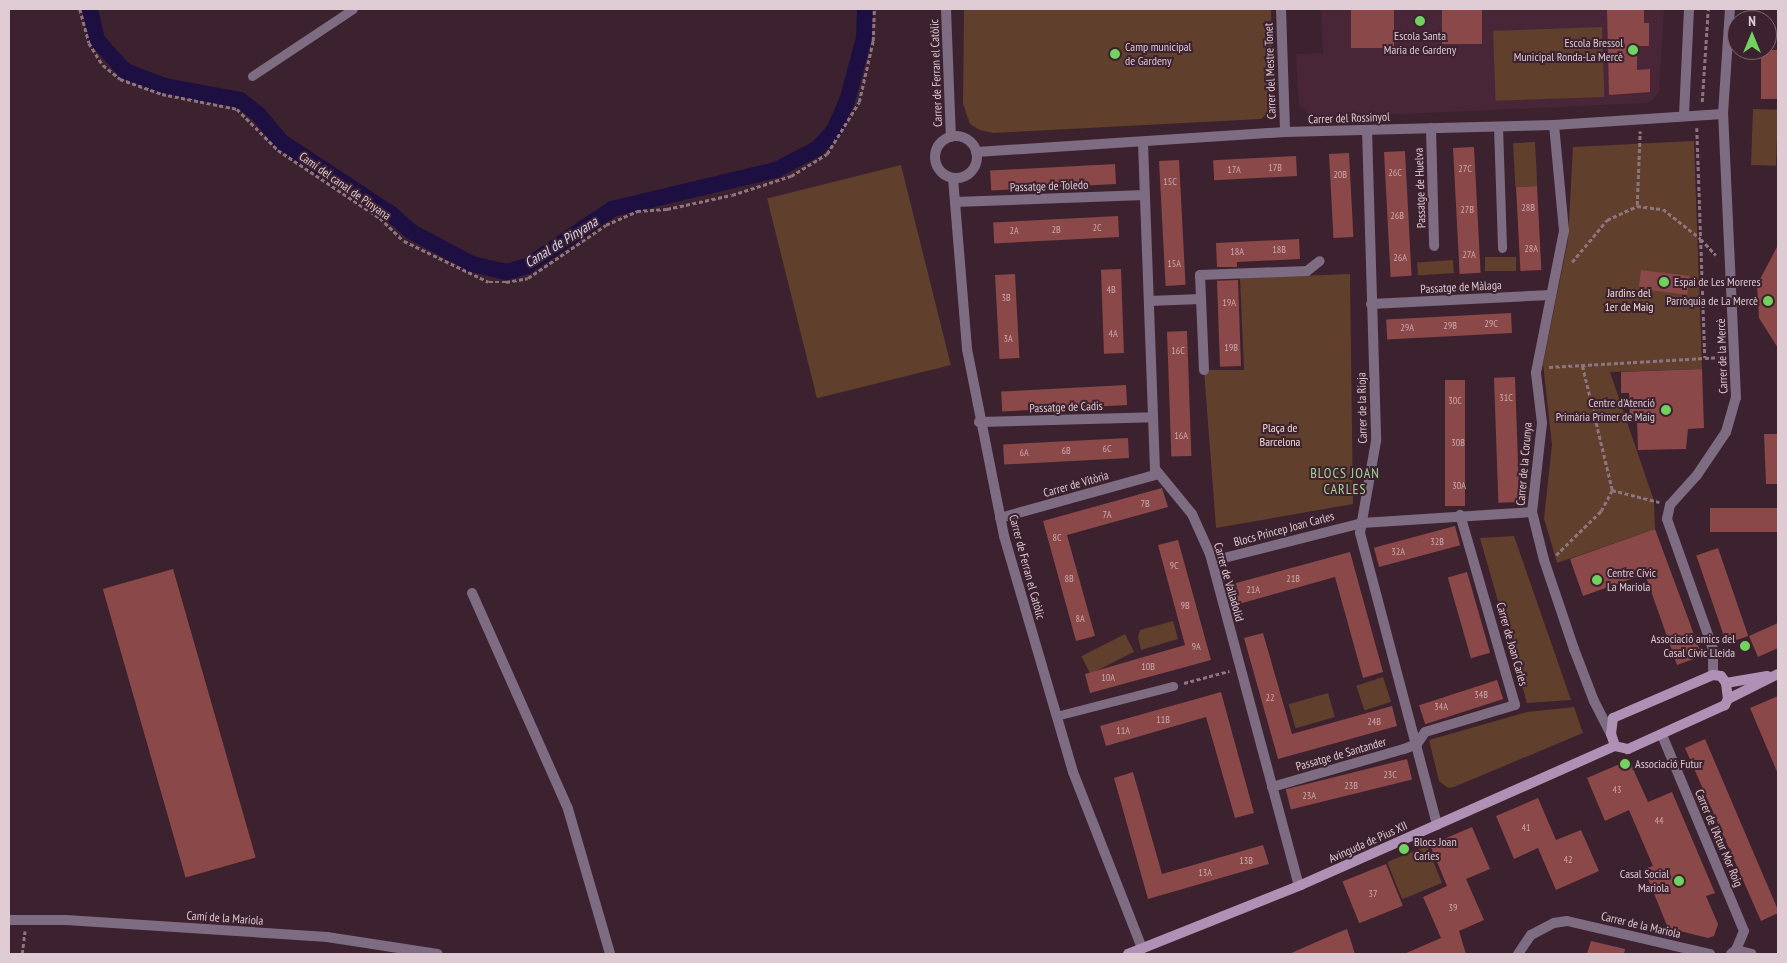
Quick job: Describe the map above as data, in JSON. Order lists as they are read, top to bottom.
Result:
{
  "streets": {
    "street": [
      "Carrer del Mestre Tonet",
      "Carrer de Ferran el Catòlic",
      "Carrer del Rossinyol",
      "Passatge de Toledo",
      "Passatge de Huelva",
      "Passatge de Màlaga",
      "Carrer de la Mercè",
      "Passatge de Cadis",
      "Carrer de la Rioja",
      "Carrer de la Corunya",
      "Carrer de Vitòria",
      "Blocs Príncep Joan Carles",
      "Carrer de Valladolid",
      "Carrer de Joan Carles",
      "Passatge de Santander",
      "Carrer de l'Artur Mor Roig",
      "Avinguda de Pius XII",
      "Camí de la Mariola",
      "Carrer de la Mariola"
    ],
    "path": ["Camí del canal de Pinyana"]
  },
  "crossings": [
    ["Carrer del Mestre Tonet", "Carrer del Rossinyol"],
    ["Carrer de Ferran el Catòlic", "Carrer del Rossinyol"],
    ["Carrer de Ferran el Catòlic", "Passatge de Toledo"],
    ["Carrer de Ferran el Catòlic", "Passatge de Cadis"],
    ["Carrer de Ferran el Catòlic", "Carrer de Vitòria"],
    ["Carrer de Ferran el Catòlic", "Avinguda de Pius XII"],
    ["Carrer del Rossinyol", "Passatge de Huelva"],
    ["Carrer del Rossinyol", "Carrer de la Mercè"],
    ["Carrer del Rossinyol", "Carrer de la Rioja"],
    ["Carrer del Rossinyol", "Carrer de la Corunya"],
    ["Carrer del Rossinyol", "Carrer de Valladolid"],
    ["Passatge de Toledo", "Carrer de Valladolid"],
    ["Passatge de Màlaga", "Carrer de la Rioja"],
    ["Passatge de Màlaga", "Carrer de la Corunya"],
    ["Passatge de Cadis", "Carrer de Valladolid"],
    ["Carrer de la Rioja", "Blocs Príncep Joan Carles"],
    ["Carrer de la Rioja", "Carrer de Joan Carles"],
    ["Carrer de la Rioja", "Passatge de Santander"],
    ["Carrer de la Rioja", "Avinguda de Pius XII"],
    ["Carrer de la Corunya", "Blocs Príncep Joan Carles"],
    ["Carrer de Vitòria", "Carrer de Valladolid"],
    ["Blocs Príncep Joan Carles", "Carrer de Valladolid"],
    ["Blocs Príncep Joan Carles", "Carrer de Joan Carles"],
    ["Carrer de Valladolid", "Passatge de Santander"],
    ["Carrer de Valladolid", "Avinguda de Pius XII"],
    ["Carrer de Joan Carles", "Passatge de Santander"]
  ],
  "districts": ["BLOCS JOAN CARLES"],
  "water": ["Canal de Pinyana"],
  "parks": ["Jardins del 1er de Maig", "Plaça de Barcelona"],
  "places": [
    "Escola Santa Maria de Gardeny",
    "Escola Bressol Municipal Ronda-La Mercè",
    "Camp municipal de Gardeny",
    "Espai de Les Moreres",
    "Parròquia de La Mercè",
    "Centre d'Atenció Primària Primer de Maig",
    "Centre Cívic La Mariola",
    "Associació amics del Casal Cívic Lleida",
    "Associació Futur",
    "Blocs Joan Carles",
    "Casal Social Mariola"
  ],
  "house_numbers": [
    "17B",
    "27C",
    "17A",
    "26C",
    "20B",
    "15C",
    "28B",
    "27B",
    "26B",
    "2C",
    "2B",
    "2A",
    "28A",
    "18B",
    "18A",
    "27A",
    "26A",
    "15A",
    "4B",
    "3B",
    "19A",
    "29C",
    "29B",
    "29A",
    "4A",
    "3A",
    "19B",
    "16C",
    "31C",
    "30C",
    "16A",
    "30B",
    "6C",
    "6B",
    "6A",
    "30A",
    "7B",
    "7A",
    "8C",
    "32B",
    "32A",
    "9C",
    "8B",
    "21B",
    "21A",
    "9B",
    "8A",
    "9A",
    "10B",
    "10A",
    "34B",
    "22",
    "34A",
    "11B",
    "24B",
    "11A",
    "23C",
    "23B",
    "43",
    "23A",
    "44",
    "41",
    "42",
    "13B",
    "13A",
    "37",
    "39"
  ],
  "north": "top"
}
